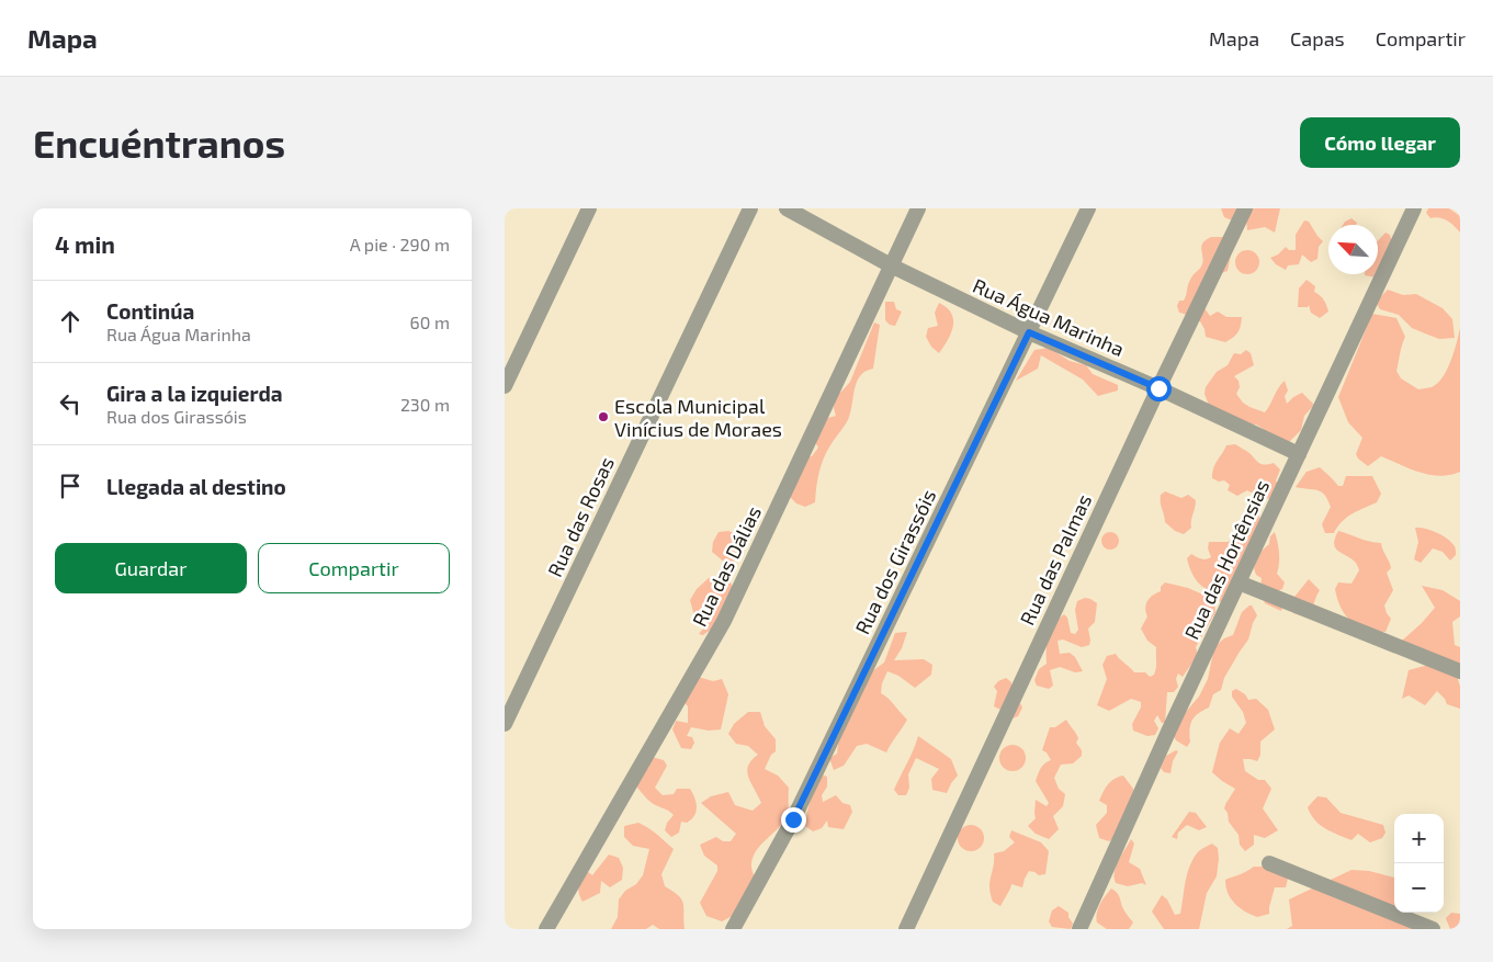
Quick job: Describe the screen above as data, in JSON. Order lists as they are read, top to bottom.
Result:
{
  "streets": {
    "street": [
      "Rua Água Marinha",
      "Rua das Rosas",
      "Rua das Palmas",
      "Rua das Hortênsias",
      "Rua dos Girassóis",
      "Rua das Dálias"
    ]
  },
  "crossings": [
    ["Rua Água Marinha", "Rua das Palmas"],
    ["Rua Água Marinha", "Rua das Hortênsias"],
    ["Rua Água Marinha", "Rua dos Girassóis"],
    ["Rua Água Marinha", "Rua das Dálias"]
  ],
  "places": ["Escola Municipal Vinícius de Moraes"],
  "north": "top left",
  "page": {
    "header": "Mapa",
    "nav": ["Mapa", "Capas", "Compartir"],
    "buttons": [
      "Cómo llegar",
      ["Guardar", "Compartir"]
    ],
    "title": "Encuéntranos",
    "heading": ["4 min", "A pie · 290 m"],
    "list": [
      ["Continúa", "Rua Água Marinha", "60 m"],
      ["Gira a la izquierda", "Rua dos Girassóis", "230 m"],
      "Llegada al destino"
    ],
    "map_buttons": ["+", "−"]
  }
}
